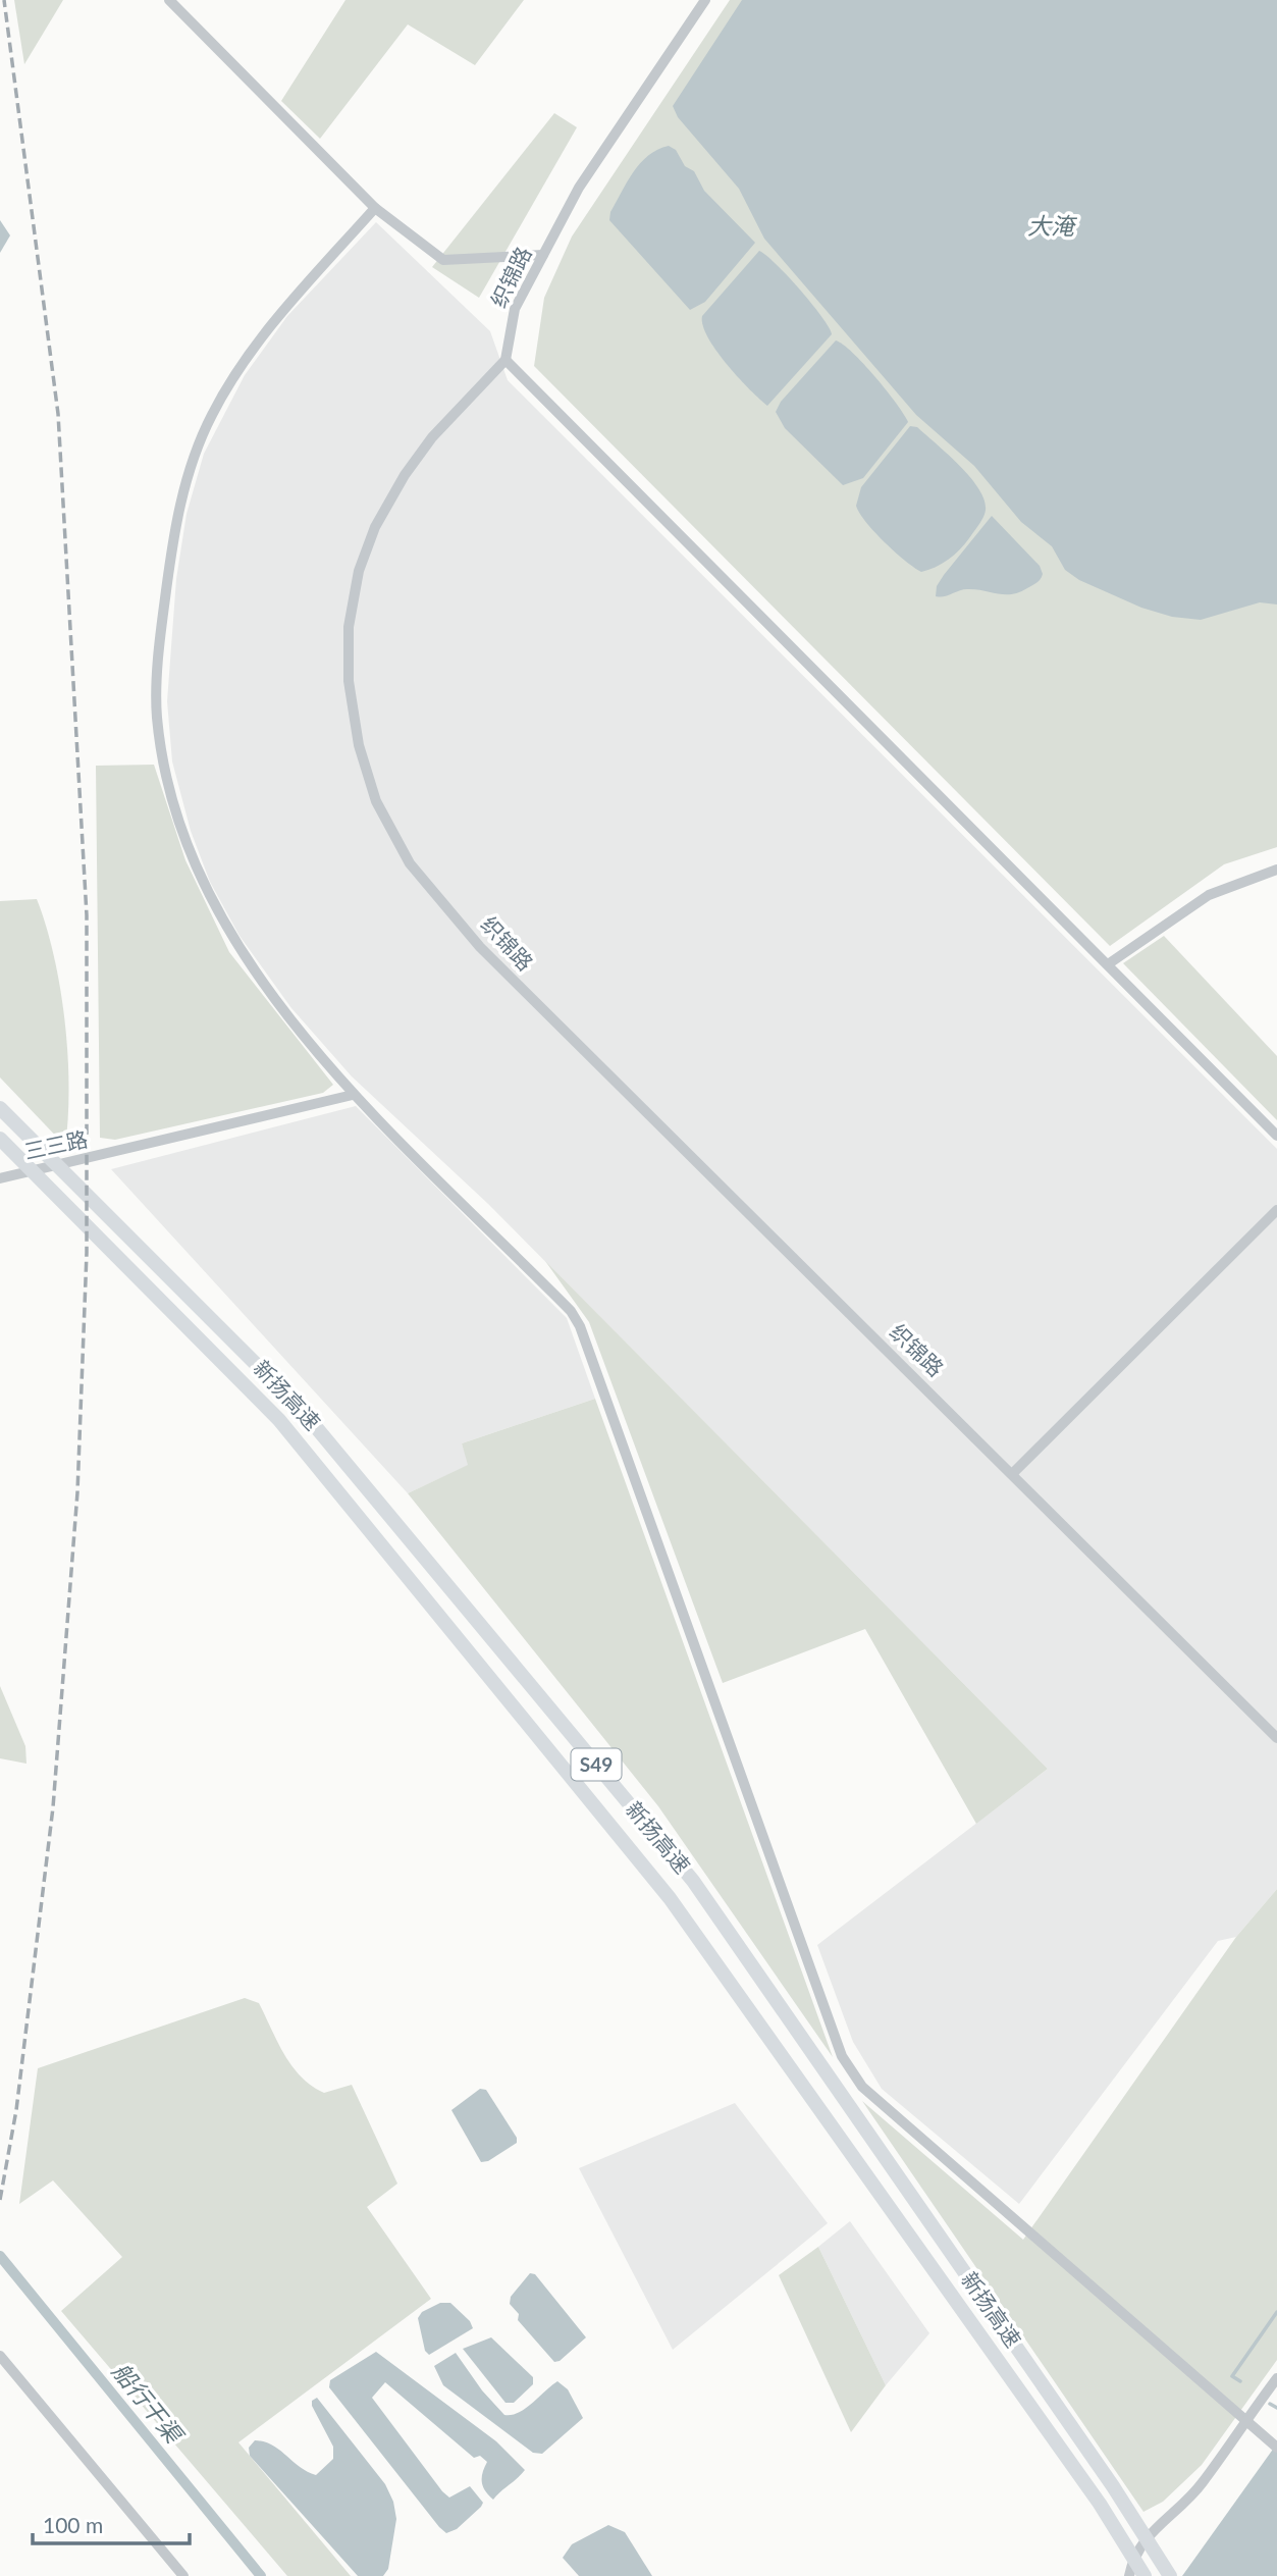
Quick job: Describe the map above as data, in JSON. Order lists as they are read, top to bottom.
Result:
{
  "streets": {
    "highway": ["新扬高速", "S49"],
    "street": ["织锦路", "三三路"]
  },
  "water": ["大淹", "船行干渠"],
  "scale_bar": "100 m"
}
